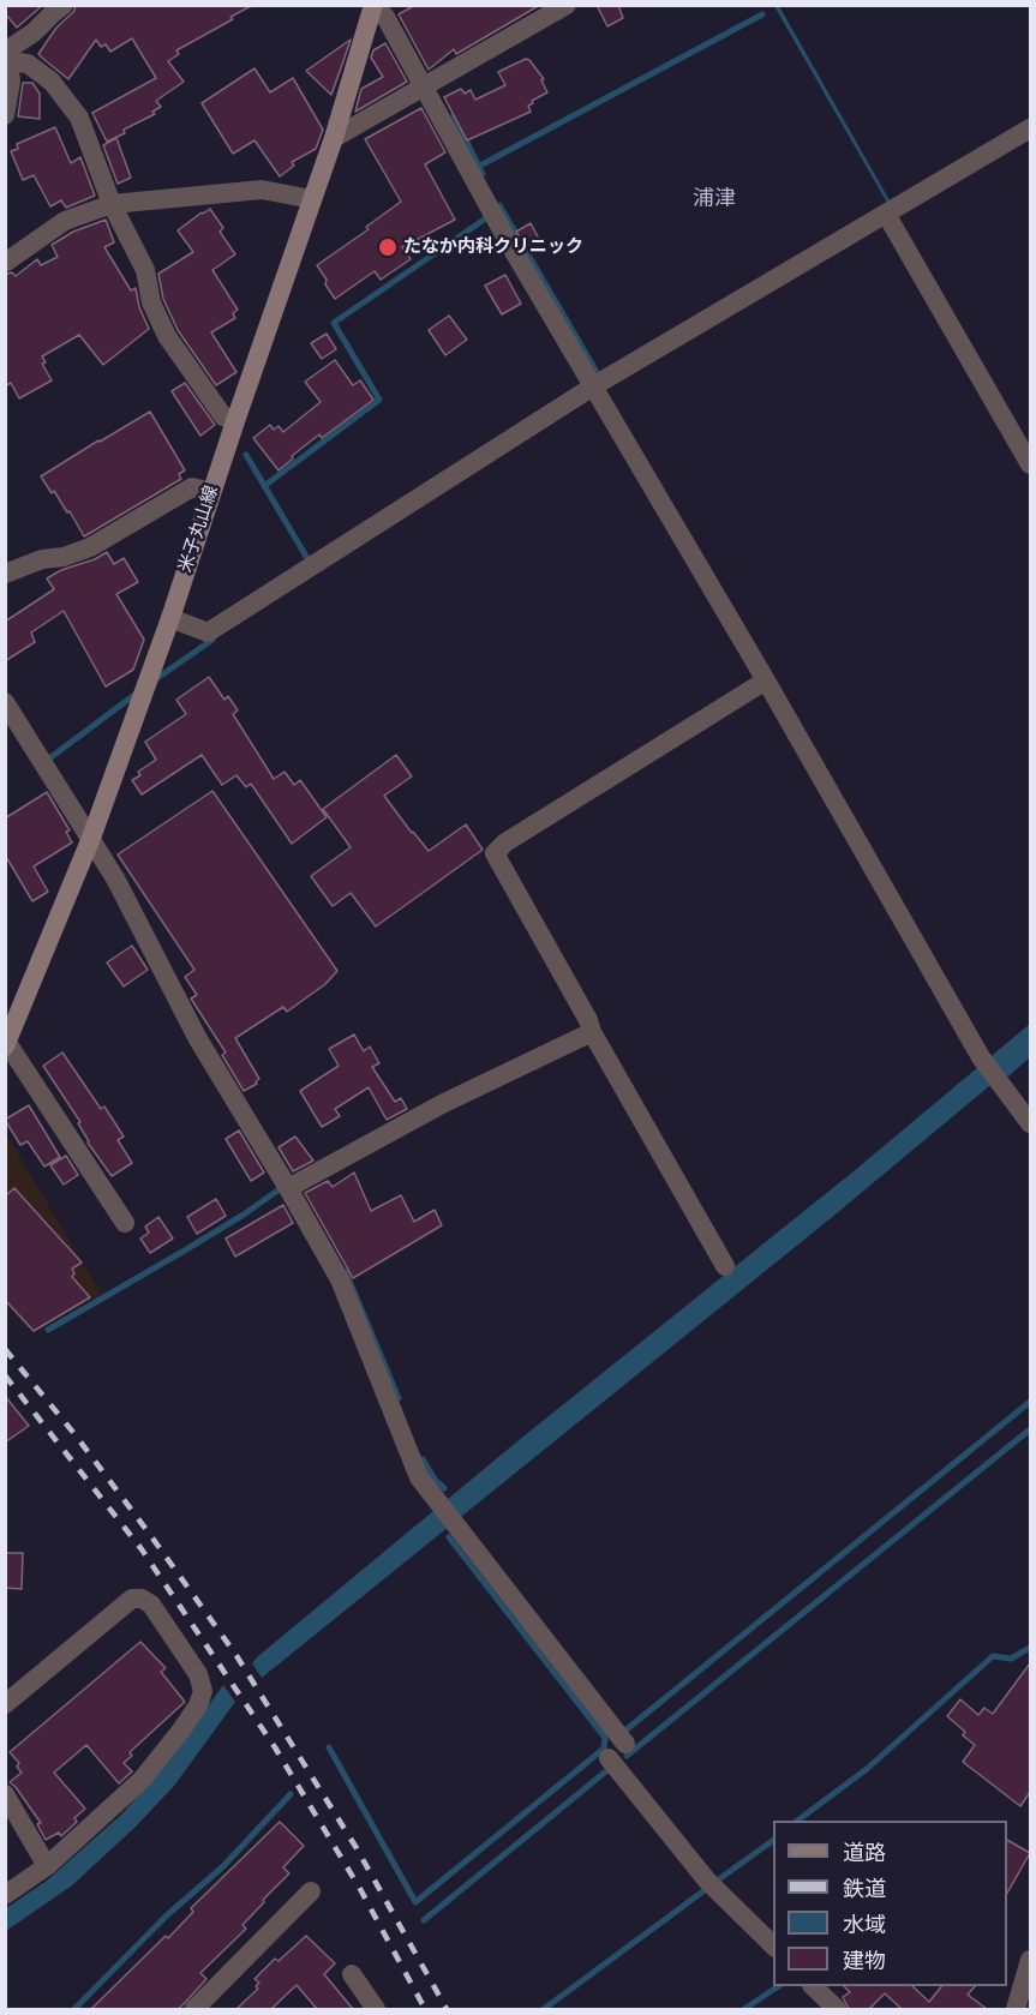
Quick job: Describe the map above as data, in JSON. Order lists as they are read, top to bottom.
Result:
{
  "streets": {
    "main road": ["米子丸山線"]
  },
  "districts": ["浦津"],
  "places": ["たなか内科クリニック"],
  "legend": [
    "道路",
    "鉄道",
    "水域",
    "建物"
  ]
}
